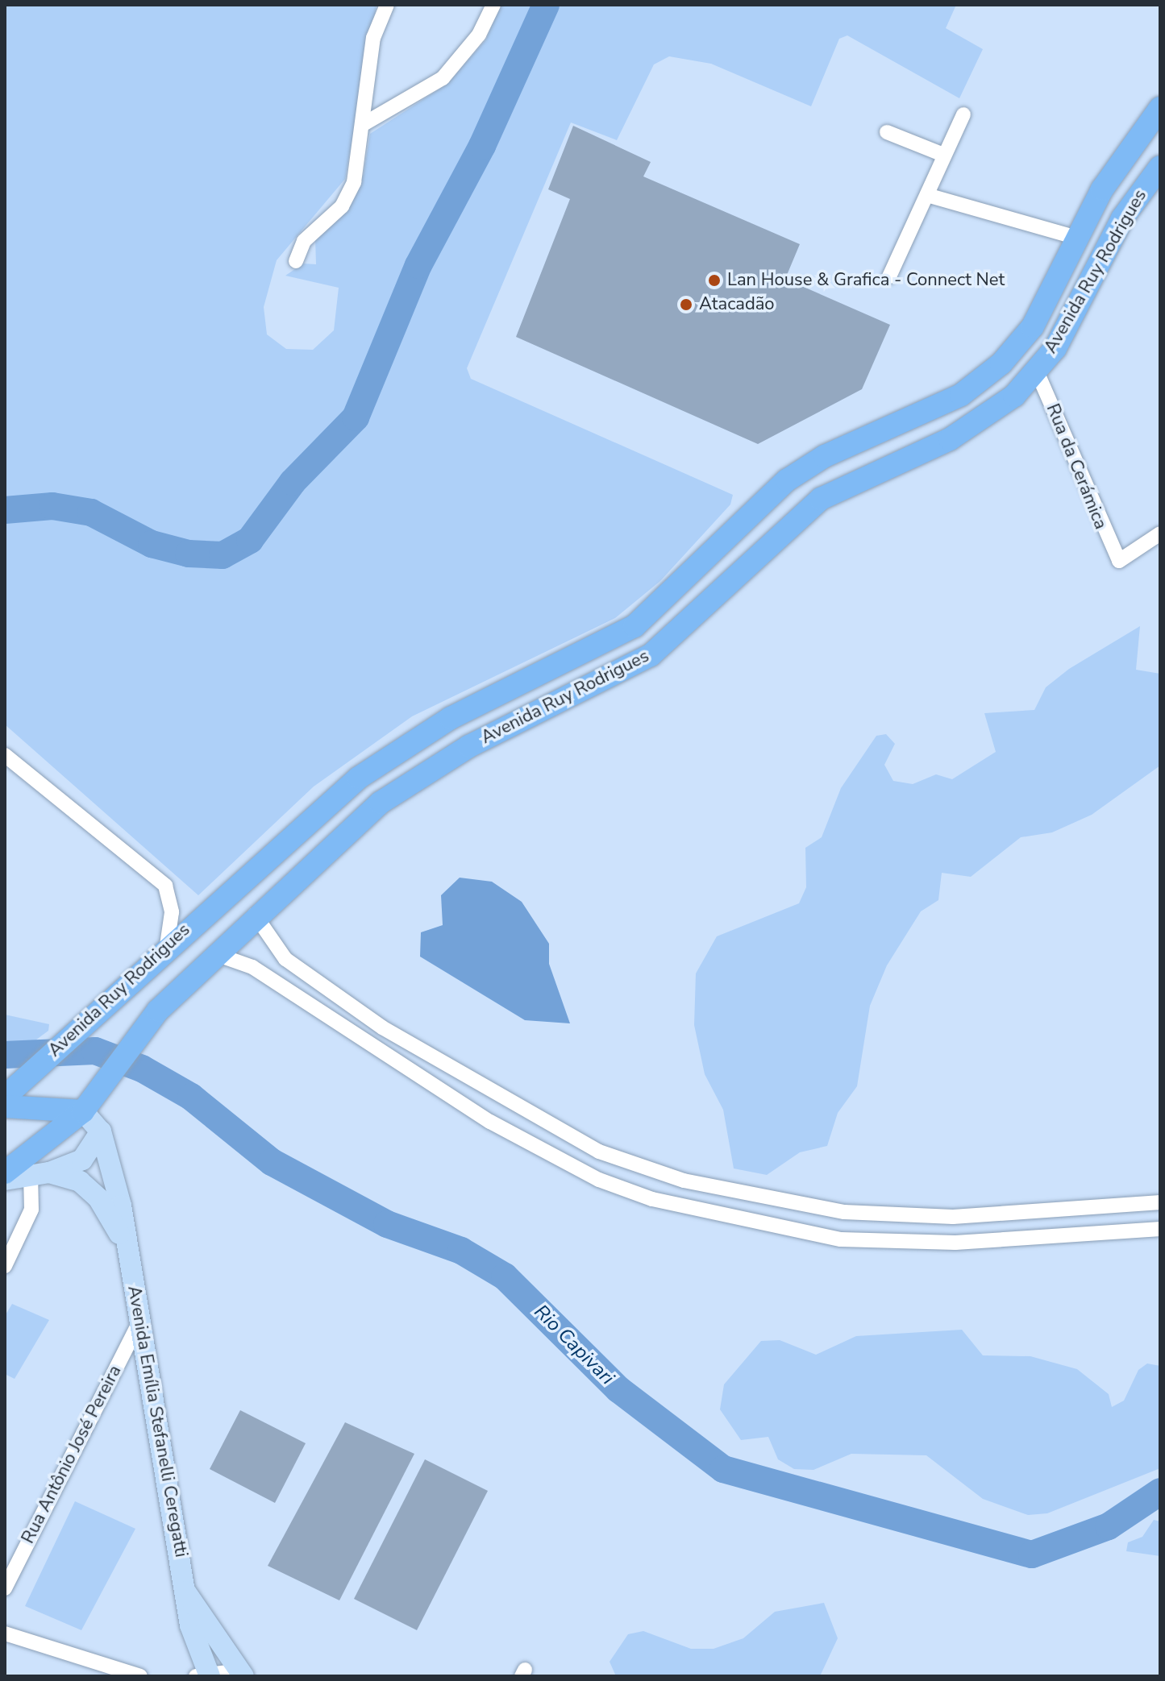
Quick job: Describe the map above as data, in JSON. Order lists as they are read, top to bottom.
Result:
{
  "streets": {
    "main road": ["Avenida Ruy Rodrigues"],
    "street": ["Rua da Cerámica", "Avenida Emília Stefanelli Ceregatti", "Rua Antônio José Pereira"]
  },
  "crossings": [
    ["Avenida Ruy Rodrigues", "Rua da Cerámica"],
    ["Avenida Ruy Rodrigues", "Avenida Emília Stefanelli Ceregatti"],
    ["Avenida Emília Stefanelli Ceregatti", "Rua Antônio José Pereira"]
  ],
  "water": ["Rio Capivari"],
  "places": ["Lan House & Grafica - Connect Net", "Atacadão"]
}
